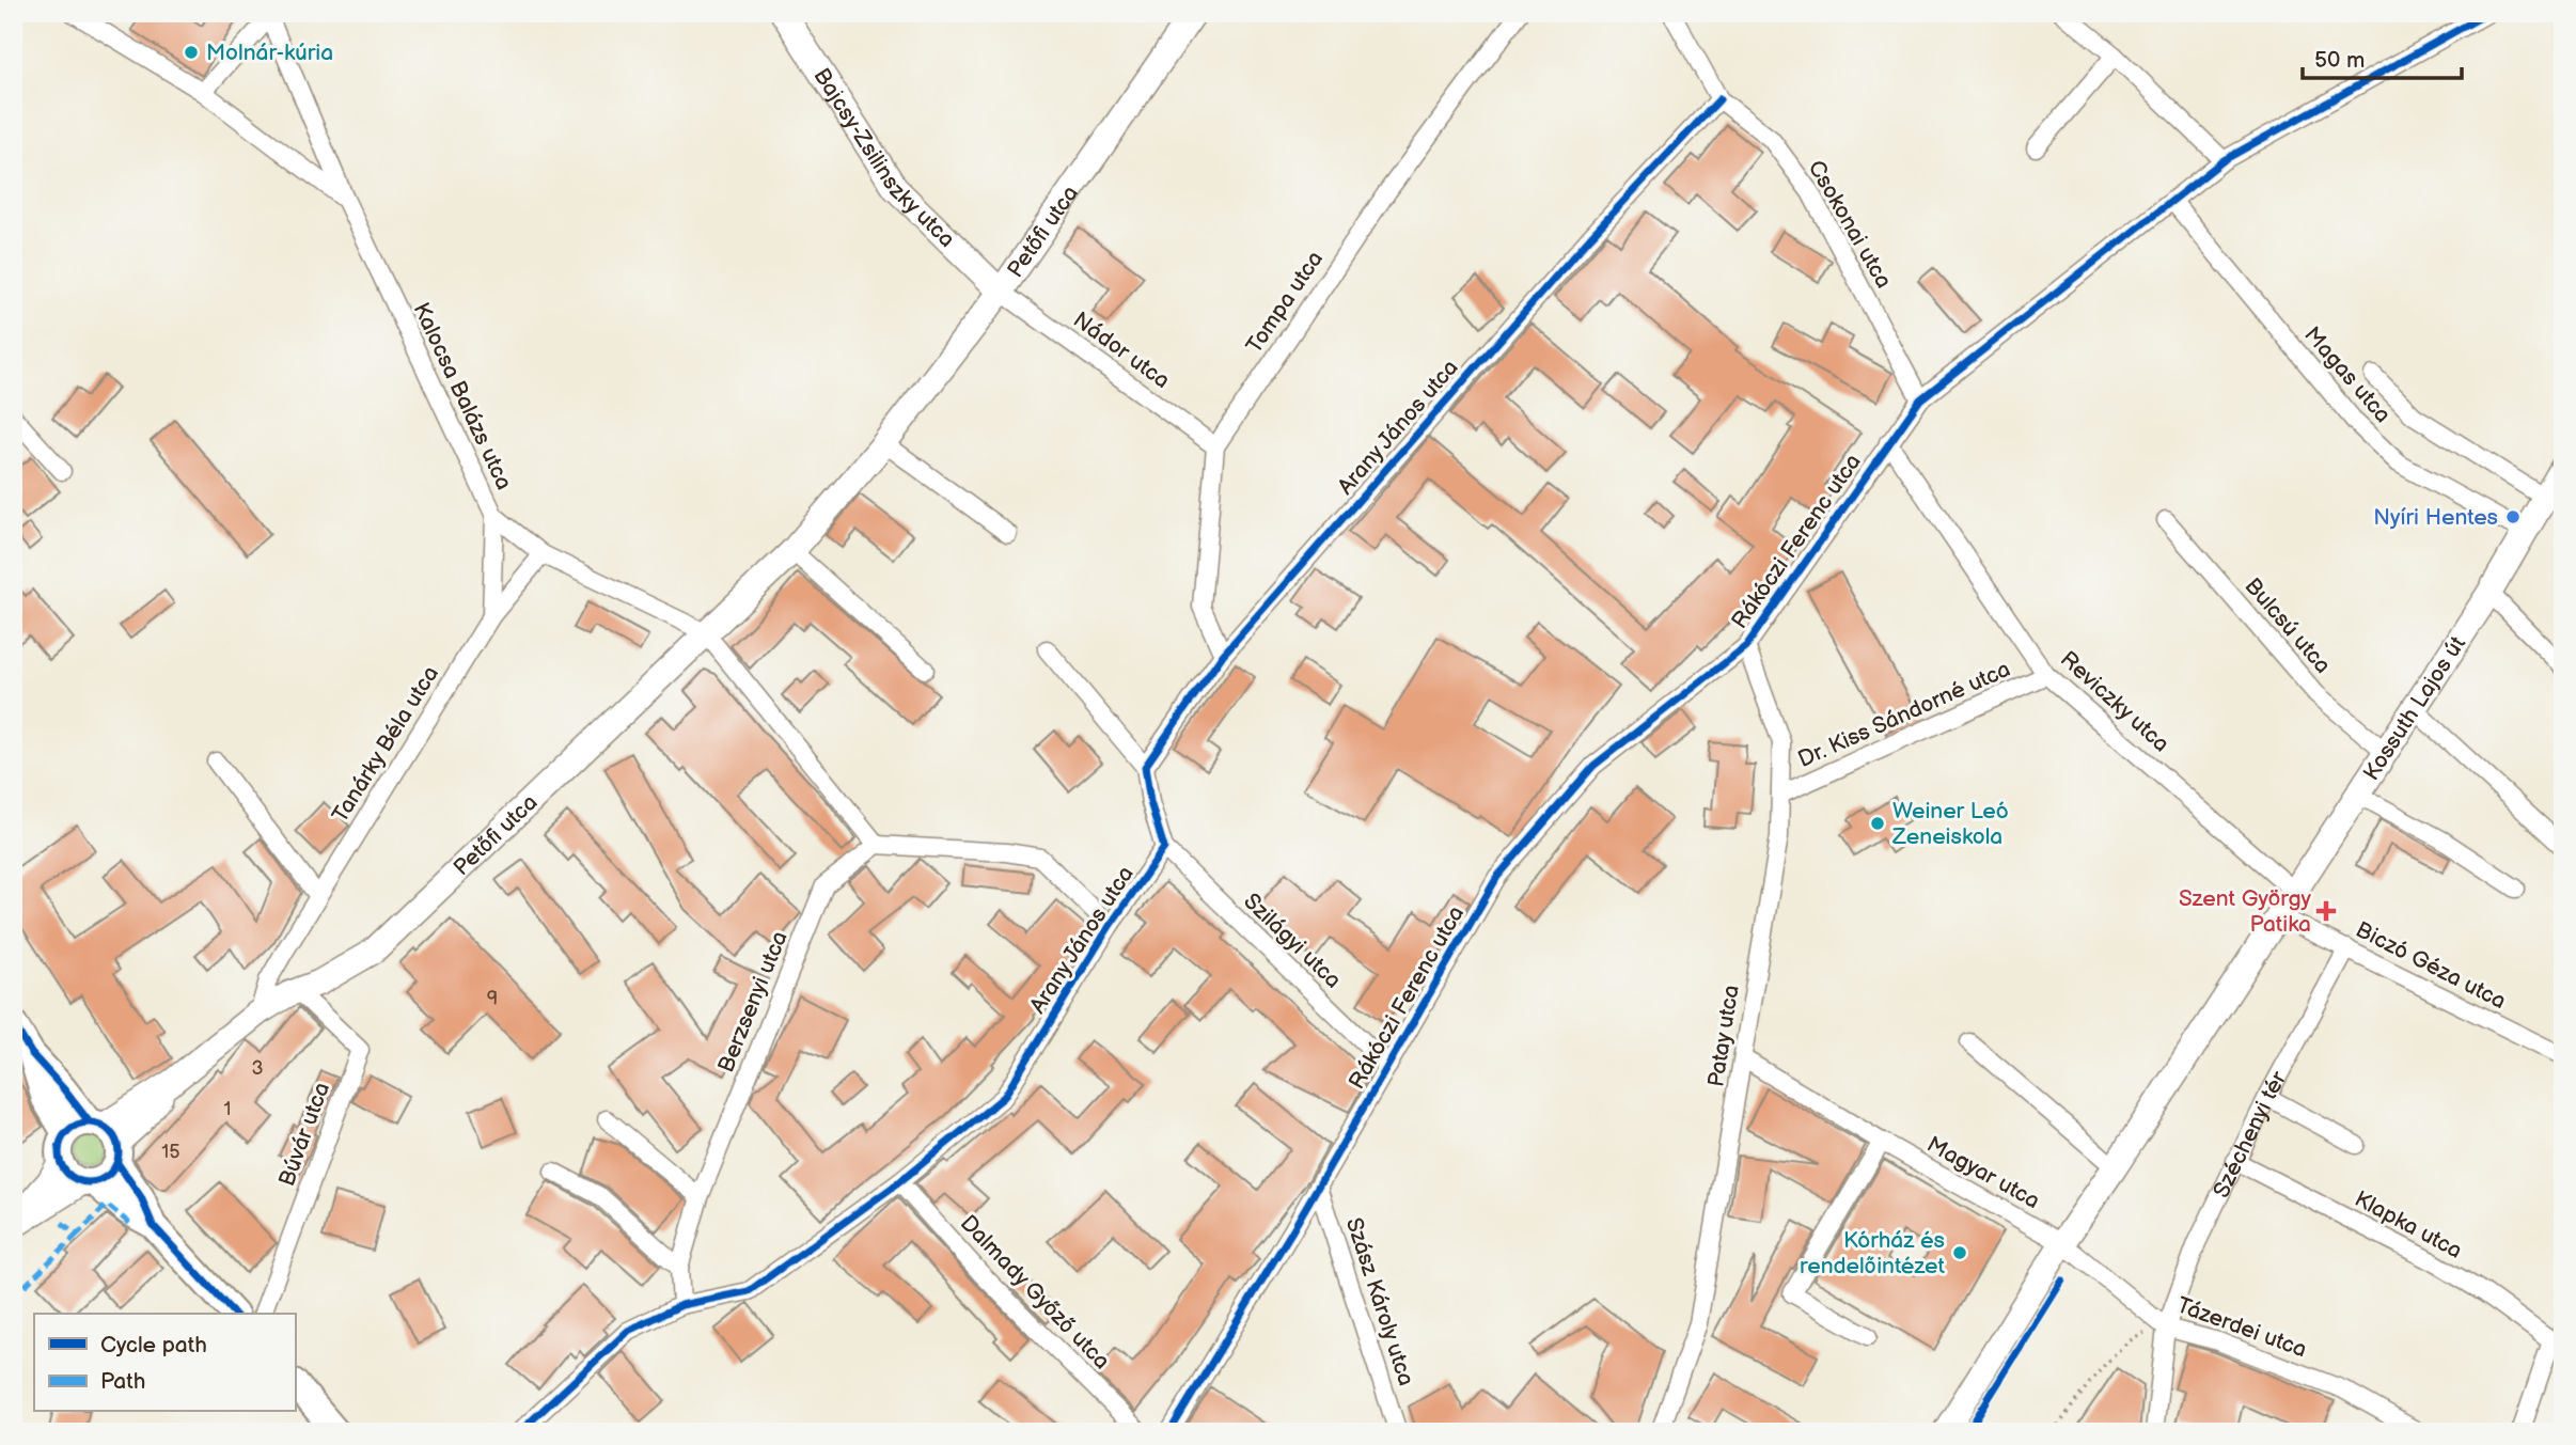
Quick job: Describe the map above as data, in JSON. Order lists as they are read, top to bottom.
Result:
{
  "streets": {
    "street": [
      "Bajcsy-Zsilinszky utca",
      "Csokonai utca",
      "Petőfi utca",
      "Tompa utca",
      "Nádor utca",
      "Magas utca",
      "Kalocsa Balázs utca",
      "Arany János utca",
      "Rákóczi Ferenc utca",
      "Bulcsú utca",
      "Reviczky utca",
      "Kossuth Lajos út",
      "Dr. Kiss Sándorné utca",
      "Tanárky Béla utca",
      "Szilágyi utca",
      "Biczó Géza utca",
      "Berzsenyi utca",
      "Patay utca",
      "Búvár utca",
      "Széchenyi tér",
      "Magyar utca",
      "Klapka utca",
      "Dalmady Győző utca",
      "Szász Károly utca",
      "Tázerdei utca"
    ]
  },
  "crossings": [
    ["Bajcsy-Zsilinszky utca", "Petőfi utca"],
    ["Bajcsy-Zsilinszky utca", "Nádor utca"],
    ["Csokonai utca", "Arany János utca"],
    ["Csokonai utca", "Rákóczi Ferenc utca"],
    ["Petőfi utca", "Nádor utca"],
    ["Petőfi utca", "Kalocsa Balázs utca"],
    ["Petőfi utca", "Tanárky Béla utca"],
    ["Petőfi utca", "Búvár utca"],
    ["Tompa utca", "Nádor utca"],
    ["Tompa utca", "Arany János utca"],
    ["Magas utca", "Rákóczi Ferenc utca"],
    ["Magas utca", "Kossuth Lajos út"],
    ["Kalocsa Balázs utca", "Tanárky Béla utca"],
    ["Arany János utca", "Szilágyi utca"],
    ["Arany János utca", "Berzsenyi utca"],
    ["Arany János utca", "Dalmady Győző utca"],
    ["Rákóczi Ferenc utca", "Reviczky utca"],
    ["Rákóczi Ferenc utca", "Szilágyi utca"],
    ["Rákóczi Ferenc utca", "Patay utca"],
    ["Rákóczi Ferenc utca", "Szász Károly utca"],
    ["Bulcsú utca", "Kossuth Lajos út"],
    ["Reviczky utca", "Kossuth Lajos út"],
    ["Reviczky utca", "Dr. Kiss Sándorné utca"],
    ["Kossuth Lajos út", "Biczó Géza utca"],
    ["Dr. Kiss Sándorné utca", "Patay utca"],
    ["Biczó Géza utca", "Széchenyi tér"],
    ["Patay utca", "Magyar utca"],
    ["Széchenyi tér", "Klapka utca"],
    ["Széchenyi tér", "Tázerdei utca"],
    ["Magyar utca", "Tázerdei utca"]
  ],
  "places": {
    "other": [
      "Molnár-kúria",
      "Nyíri Hentes",
      "Weiner Leó Zeneiskola",
      "Kórház és rendelőintézet"
    ],
    "health": ["Szent György Patika"]
  },
  "house_numbers": [
    "9",
    "3",
    "1",
    "15"
  ],
  "legend": ["Cycle path", "Path"],
  "scale_bar": "50 m"
}
